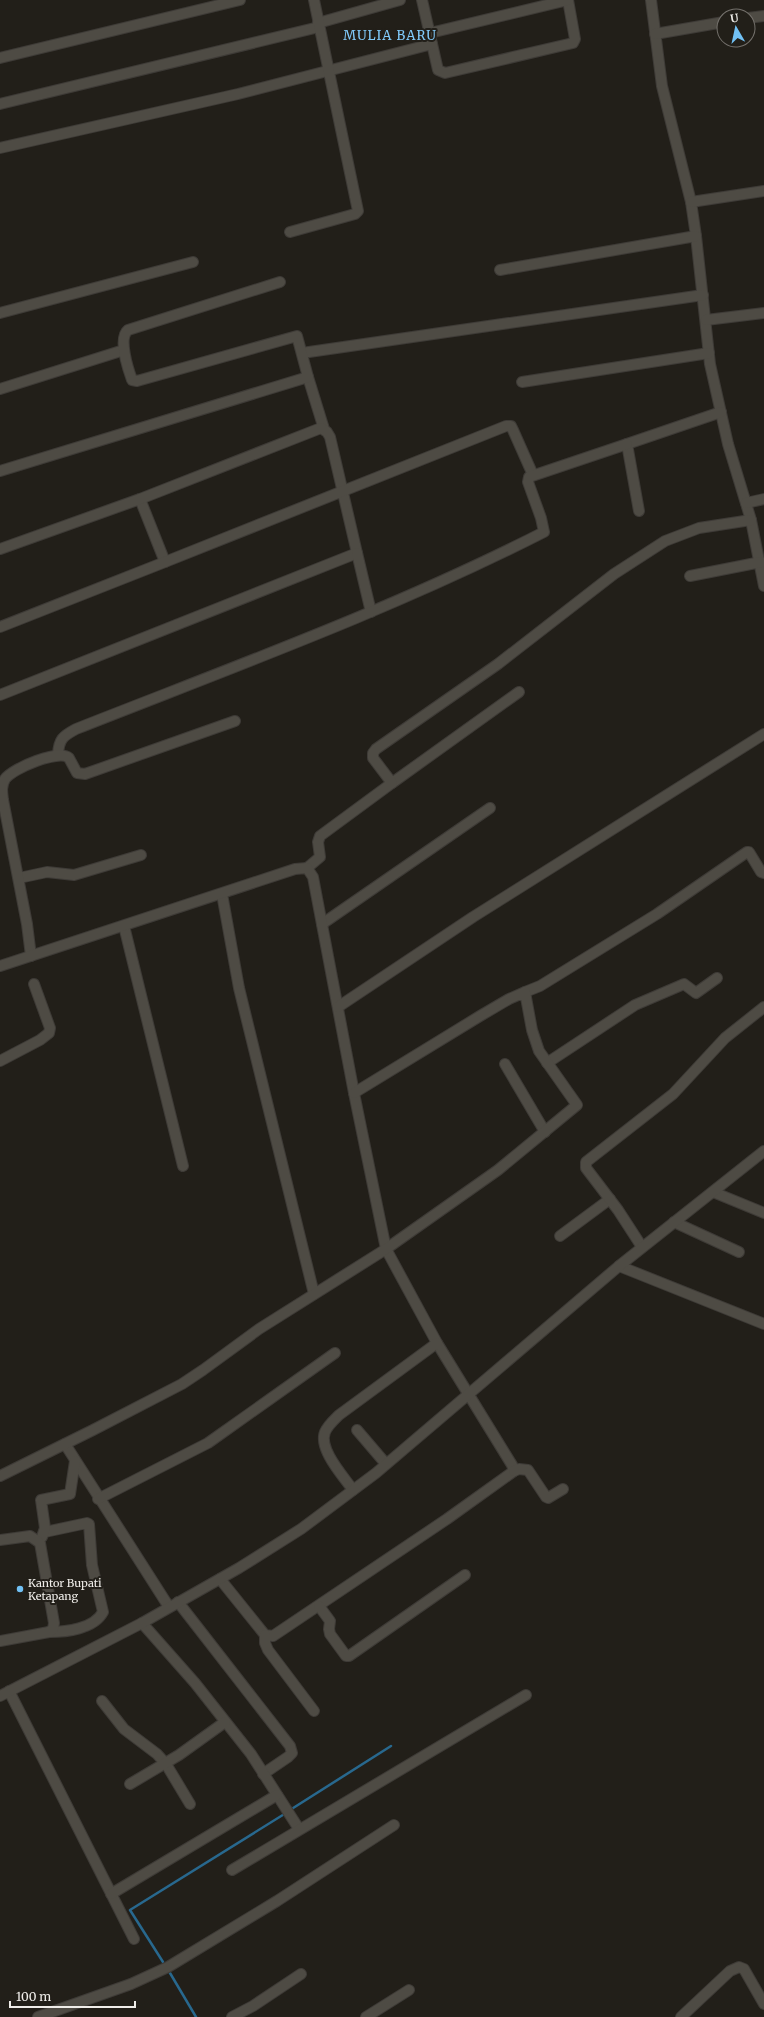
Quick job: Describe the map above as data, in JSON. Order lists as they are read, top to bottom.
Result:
{
  "districts": ["MULIA BARU"],
  "places": ["Kantor Bupati Ketapang"],
  "scale_bar": "100 m",
  "north": "top"
}
